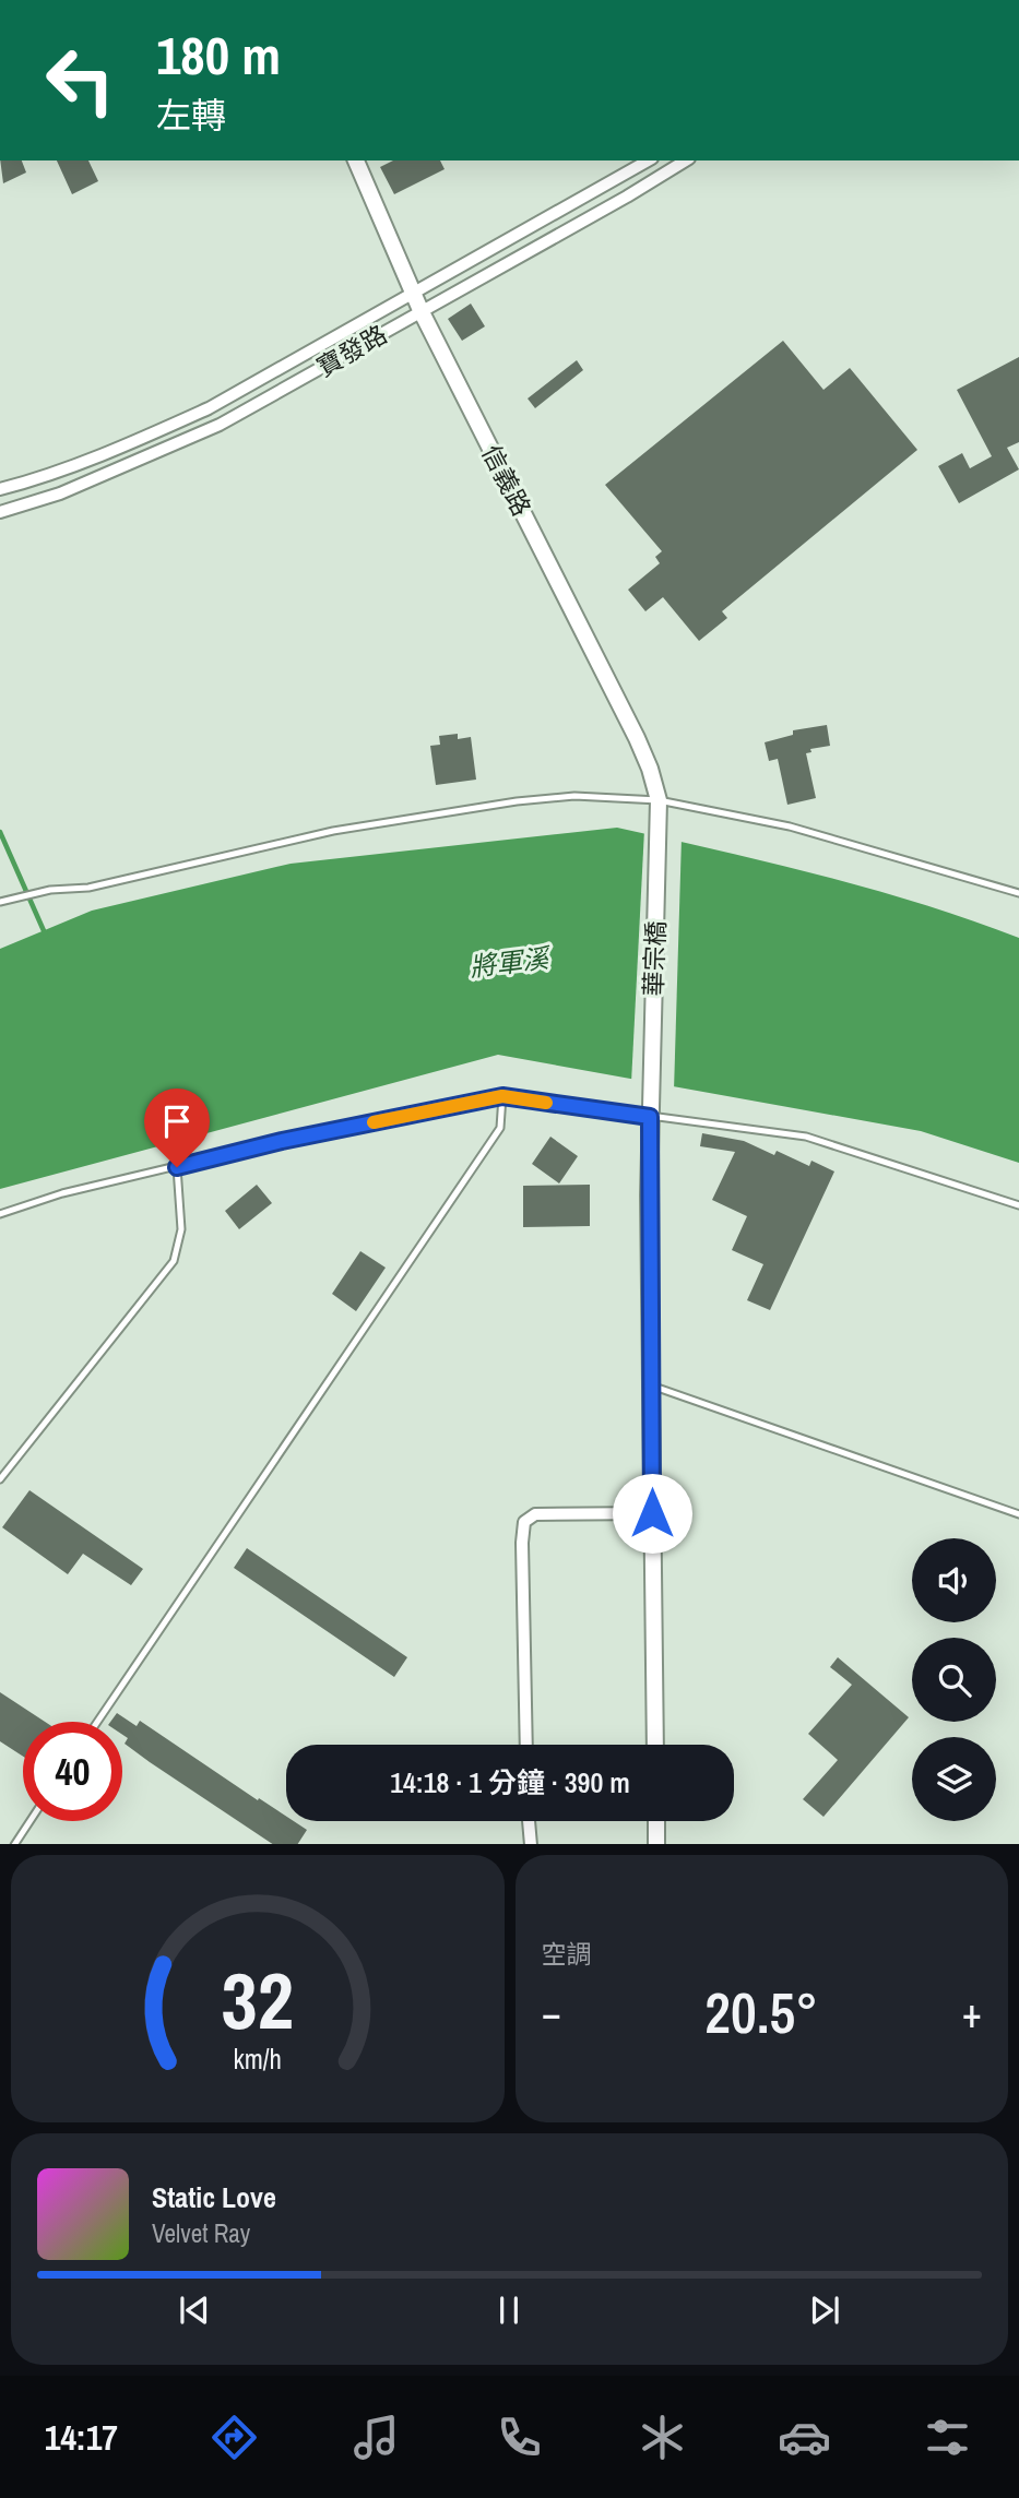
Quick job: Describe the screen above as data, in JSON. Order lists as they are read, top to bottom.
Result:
{
  "streets": {
    "street": ["寶發路", "信義路", "華宗橋"]
  },
  "crossings": [
    ["寶發路", "信義路"],
    ["信義路", "華宗橋"]
  ],
  "water": ["將軍溪"],
  "page": {
    "turn": ["180 m", "左轉"],
    "limit": "40",
    "trip": "14:18 · 1 分鐘 · 390 m",
    "tile": "空調",
    "heat": ["−", "20.5°", "+"],
    "song": ["Static Love", "Velvet Ray"],
    "tabs": "14:17",
    "gauge": ["32", "km/h"]
  }
}
